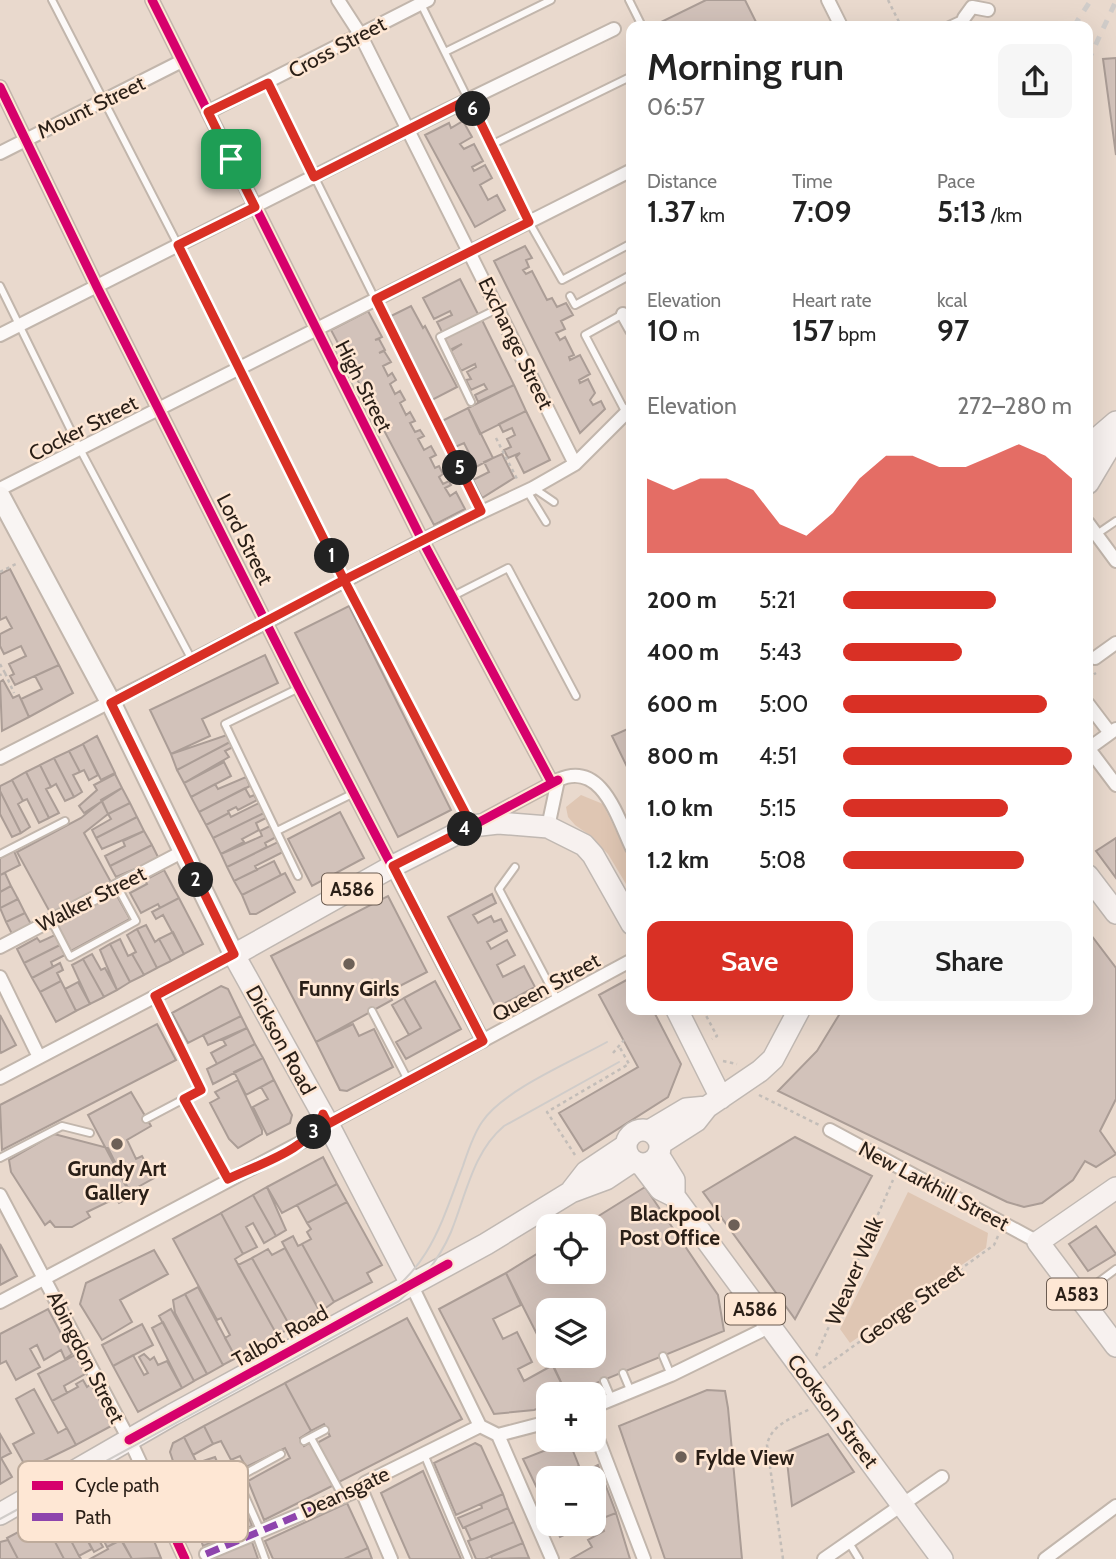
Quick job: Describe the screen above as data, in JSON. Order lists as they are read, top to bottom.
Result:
{
  "streets": {
    "main road": [
      "A586",
      "Dickson Road",
      "A583",
      "Talbot Road",
      "Cookson Street"
    ],
    "street": [
      "Cross Street",
      "Mount Street",
      "Exchange Street",
      "High Street",
      "Cocker Street",
      "Lord Street",
      "Walker Street",
      "Queen Street",
      "New Larkhill Street",
      "Abingdon Street",
      "Deansgate"
    ],
    "path": ["Weaver Walk", "George Street"]
  },
  "crossings": [
    ["Cross Street", "Exchange Street"],
    ["Cross Street", "High Street"],
    ["Mount Street", "High Street"],
    ["Mount Street", "Lord Street"],
    ["Exchange Street", "Cocker Street"],
    ["High Street", "Cocker Street"],
    ["Cocker Street", "Lord Street"],
    ["Lord Street", "A586"],
    ["Lord Street", "Queen Street"],
    ["A586", "Dickson Road"],
    ["Walker Street", "Dickson Road"],
    ["Queen Street", "Dickson Road"],
    ["Queen Street", "Abingdon Street"],
    ["Dickson Road", "Talbot Road"],
    ["New Larkhill Street", "Weaver Walk"],
    ["New Larkhill Street", "A583"],
    ["New Larkhill Street", "George Street"],
    ["Weaver Walk", "George Street"],
    ["Weaver Walk", "Cookson Street"],
    ["George Street", "Cookson Street"],
    ["Talbot Road", "Abingdon Street"],
    ["Talbot Road", "Cookson Street"]
  ],
  "places": [
    "Funny Girls",
    "Grundy Art Gallery",
    "Blackpool Post Office",
    "Fylde View"
  ],
  "legend": ["Cycle path", "Path"],
  "page": {
    "heading": ["Morning run", "06:57"],
    "pins": [
      "6",
      "5",
      "1",
      "4",
      "2",
      "3"
    ],
    "stats": [
      ["Distance", "1.37 km"],
      ["Time", "7:09"],
      ["Pace", "5:13 /km"],
      ["Elevation", "10 m"],
      ["Heart rate", "157 bpm"],
      ["kcal", "97"]
    ],
    "chart": ["Elevation", "272–280 m"],
    "list": [
      {
        "name": "200 m",
        "note": "5:21"
      },
      {
        "name": "400 m",
        "note": "5:43"
      },
      {
        "name": "600 m",
        "note": "5:00"
      },
      {
        "name": "800 m",
        "note": "4:51"
      },
      {
        "name": "1.0 km",
        "note": "5:15"
      },
      {
        "name": "1.2 km",
        "note": "5:08"
      }
    ],
    "buttons": ["Save", "Share"],
    "map_buttons": ["+", "−"]
  }
}
